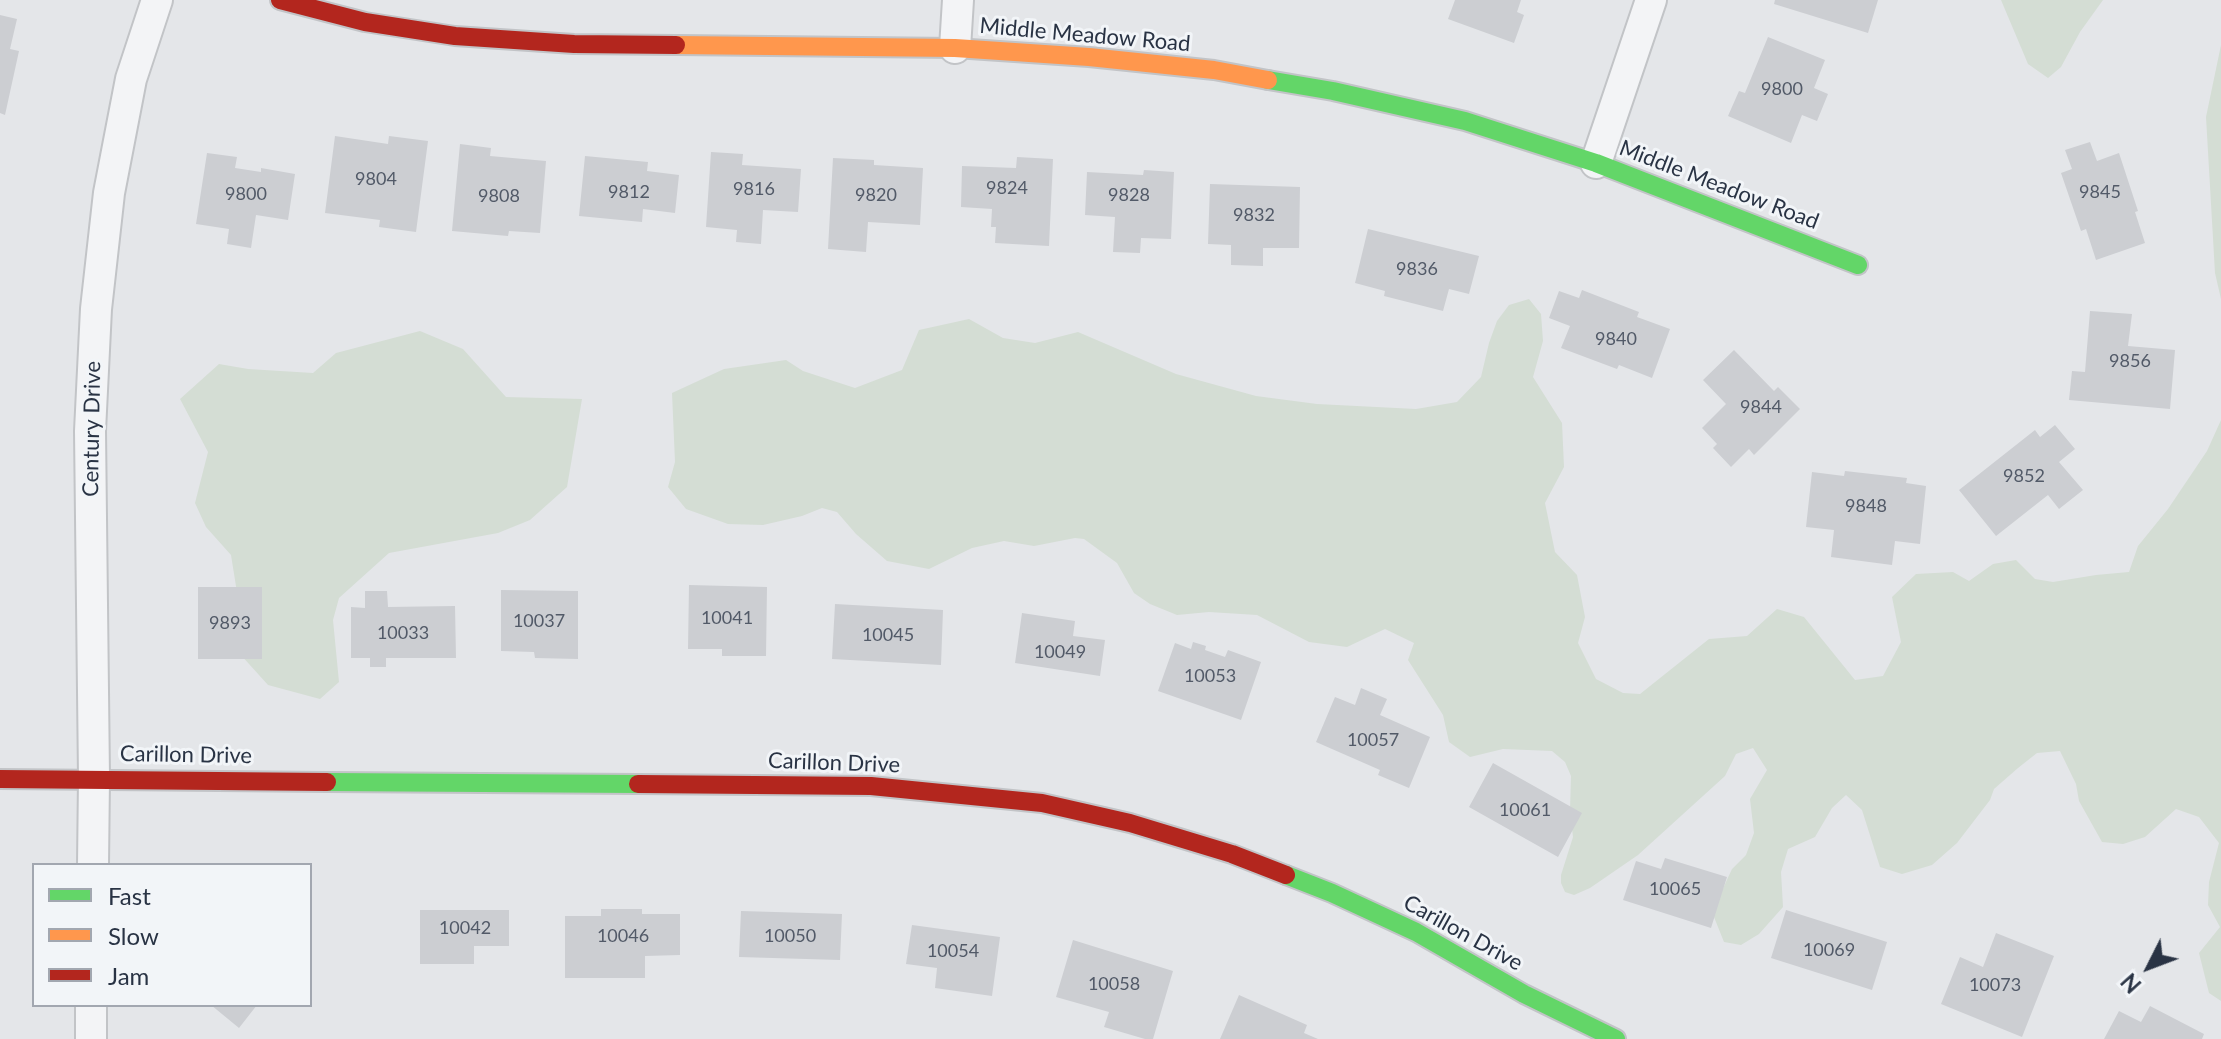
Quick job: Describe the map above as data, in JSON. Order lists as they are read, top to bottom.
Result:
{
  "streets": {
    "street": ["Middle Meadow Road", "Century Drive", "Carillon Drive"]
  },
  "crossings": [
    ["Century Drive", "Carillon Drive"]
  ],
  "house_numbers": [
    "9800",
    "9804",
    "9824",
    "9816",
    "9812",
    "9845",
    "9800",
    "9820",
    "9828",
    "9808",
    "9832",
    "9836",
    "9840",
    "9856",
    "9844",
    "9852",
    "9848",
    "10041",
    "10037",
    "9893",
    "10033",
    "10045",
    "10049",
    "10053",
    "10057",
    "10061",
    "10065",
    "10042",
    "10046",
    "10050",
    "10069",
    "10054",
    "10058",
    "10073"
  ],
  "legend": ["Fast", "Slow", "Jam"],
  "north": "bottom left"
}
